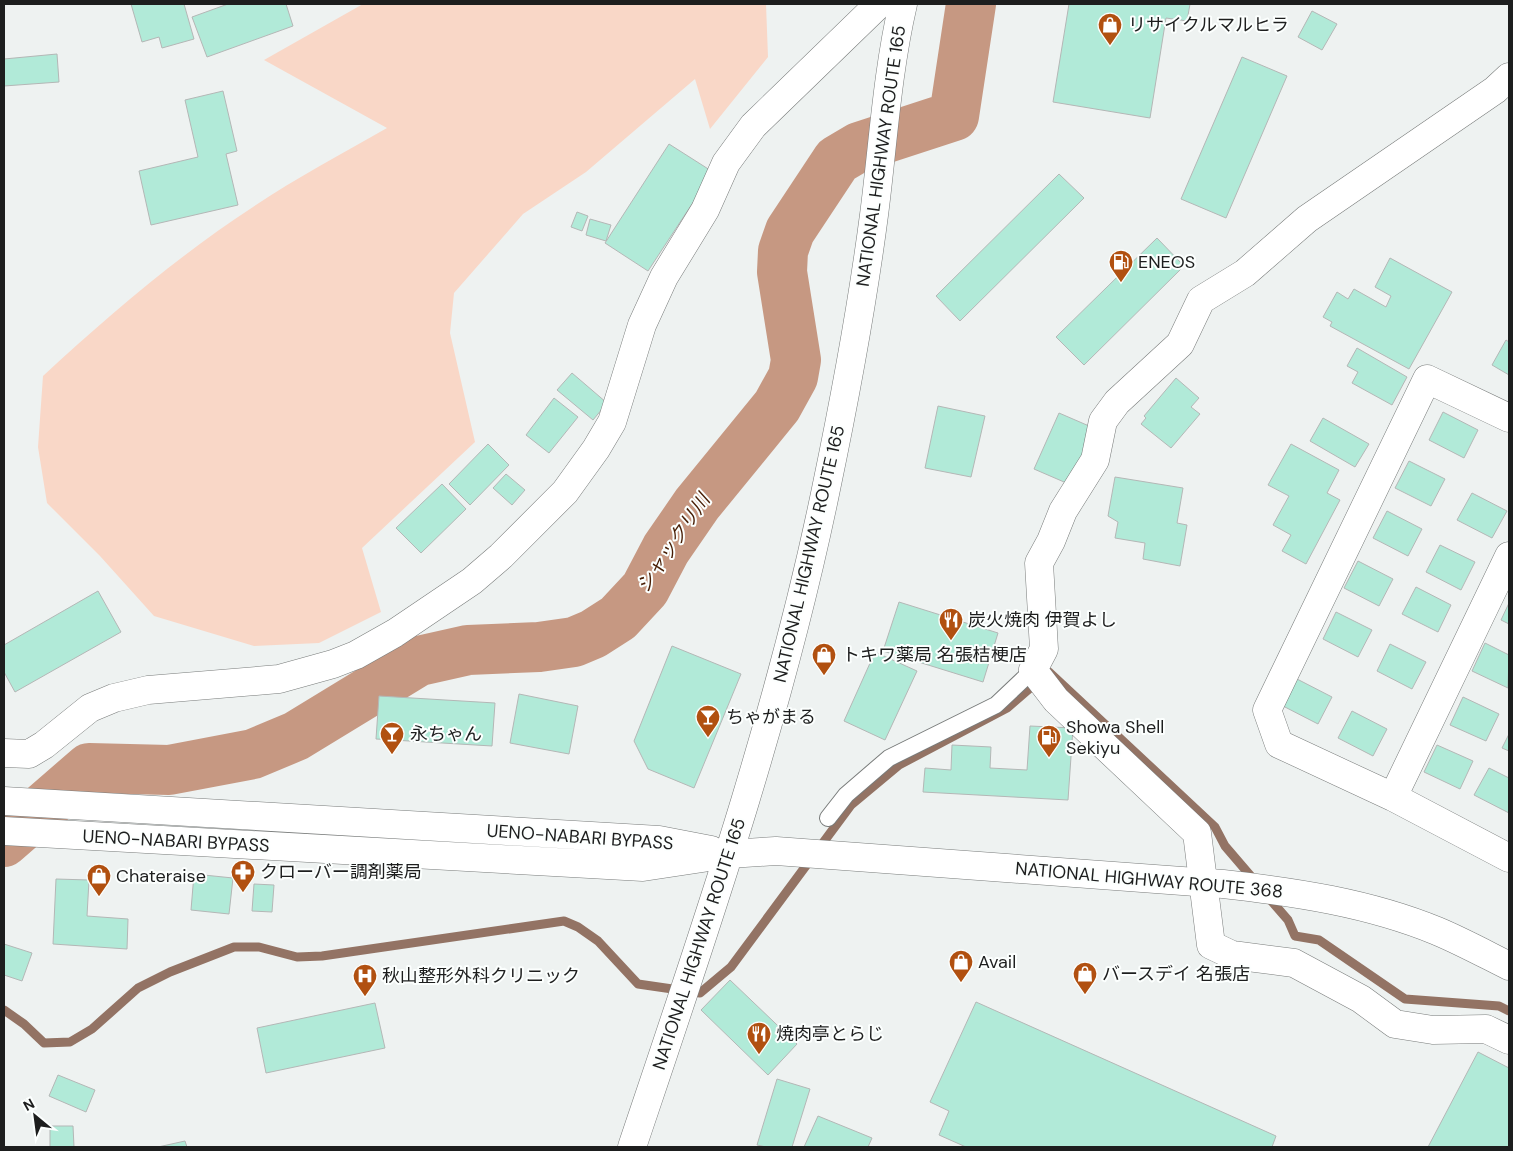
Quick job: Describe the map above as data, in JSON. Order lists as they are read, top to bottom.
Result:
{
  "streets": {
    "main road": ["NATIONAL HIGHWAY ROUTE 165", "UENO-NABARI BYPASS", "NATIONAL HIGHWAY ROUTE 368"]
  },
  "crossings": [
    ["NATIONAL HIGHWAY ROUTE 165", "UENO-NABARI BYPASS"],
    ["NATIONAL HIGHWAY ROUTE 165", "NATIONAL HIGHWAY ROUTE 368"],
    ["UENO-NABARI BYPASS", "NATIONAL HIGHWAY ROUTE 368"]
  ],
  "water": ["シャックリ川"],
  "places": {
    "shop": [
      "リサイクルマルヒラ",
      "トキワ薬局 名張桔梗店",
      "Chateraise",
      "Avail",
      "バースデイ 名張店"
    ],
    "fuel station": ["ENEOS", "Showa Shell Sekiyu"],
    "restaurant": ["炭火焼肉 伊賀よし", "焼肉亭とらじ"],
    "bar": ["ちゃがまる", "永ちゃん"],
    "pharmacy": ["クローバー調剤薬局"],
    "hospital": ["秋山整形外科クリニック"]
  },
  "north": "top left"
}
